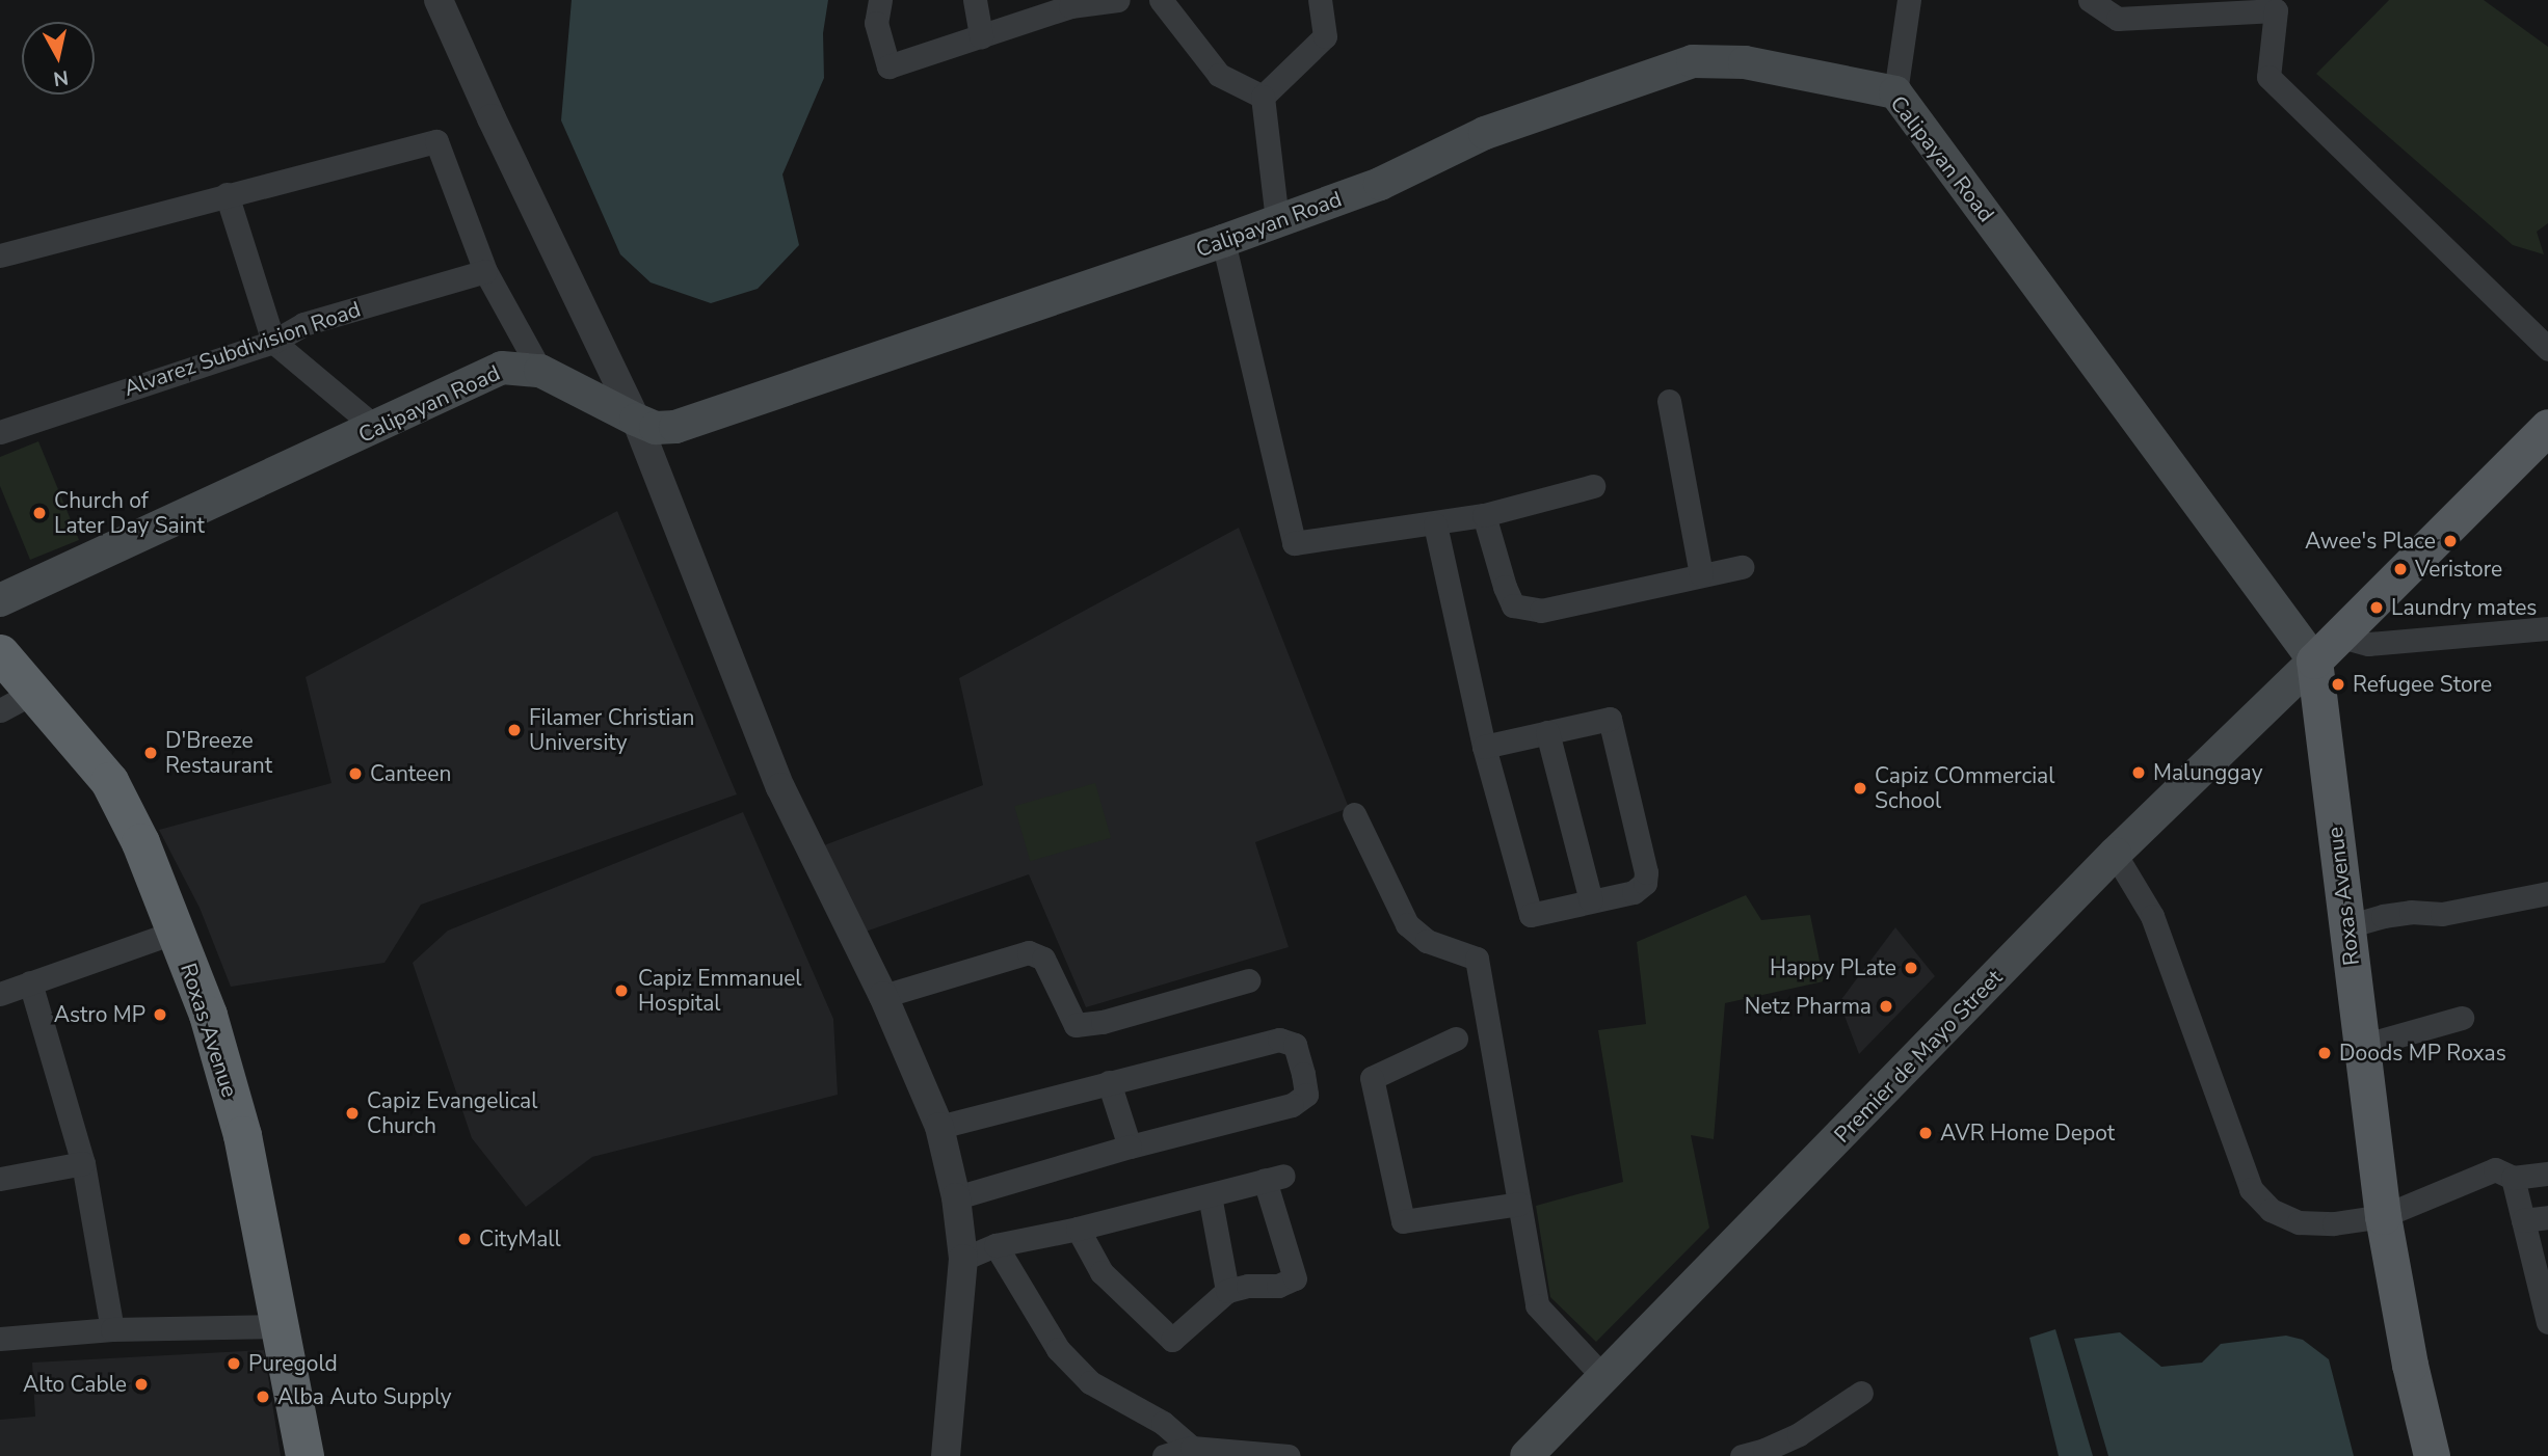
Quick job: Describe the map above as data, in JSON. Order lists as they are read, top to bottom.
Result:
{
  "streets": {
    "highway": ["Roxas Avenue"],
    "main road": ["Calipayan Road", "Premier de Mayo Street"],
    "street": ["Alvarez Subdivision Road"]
  },
  "crossings": [
    ["Calipayan Road", "Roxas Avenue"],
    ["Calipayan Road", "Premier de Mayo Street"],
    ["Roxas Avenue", "Premier de Mayo Street"]
  ],
  "places": [
    "Church of Later Day Saint",
    "Awee's Place",
    "Veristore",
    "Laundry mates",
    "Refugee Store",
    "Filamer Christian University",
    "D'Breeze Restaurant",
    "Malunggay",
    "Canteen",
    "Capiz COmmercial School",
    "Happy PLate",
    "Capiz Emmanuel Hospital",
    "Netz Pharma",
    "Astro MP",
    "Doods MP Roxas",
    "Capiz Evangelical Church",
    "AVR Home Depot",
    "CityMall",
    "Puregold",
    "Alto Cable",
    "Alba Auto Supply"
  ],
  "north": "bottom"
}
